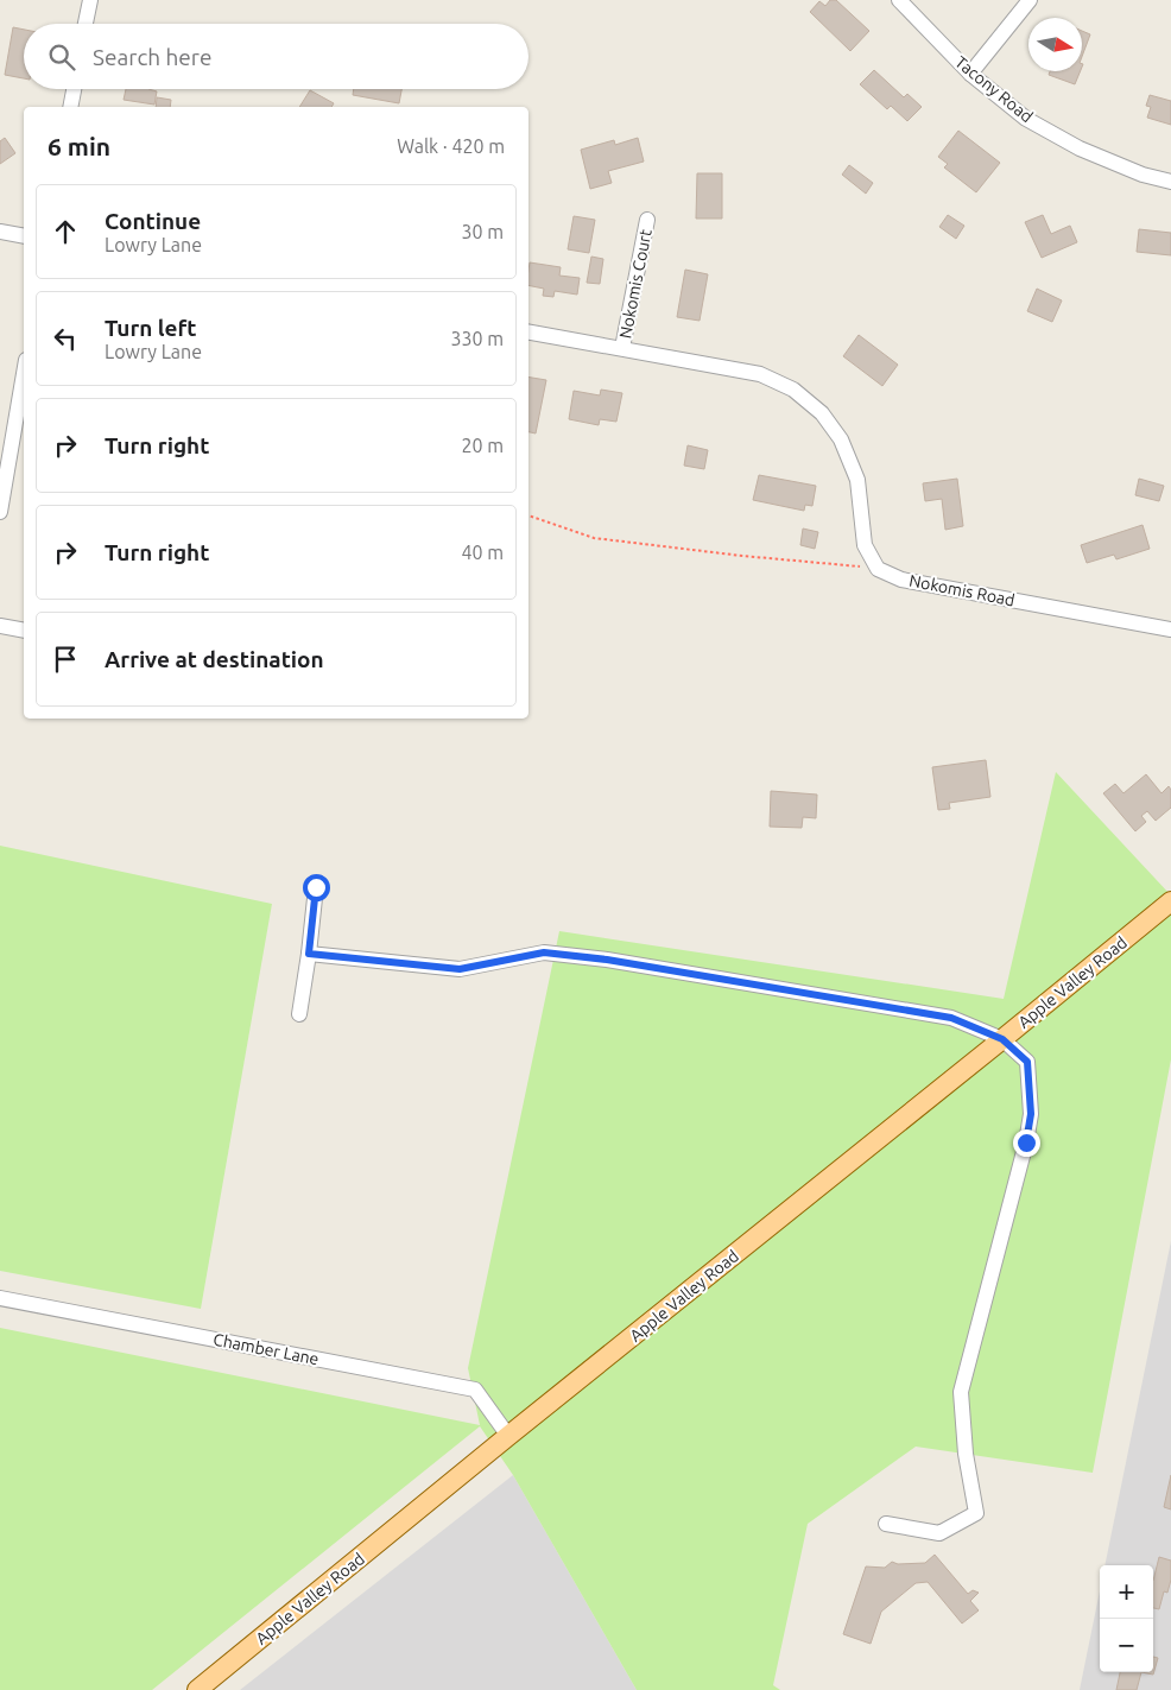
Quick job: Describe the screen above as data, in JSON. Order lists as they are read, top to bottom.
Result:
{
  "streets": {
    "main road": ["Apple Valley Road"],
    "street": [
      "Tacony Road",
      "Nokomis Court",
      "Nokomis Road",
      "Chamber Lane"
    ]
  },
  "crossings": [
    ["Apple Valley Road", "Chamber Lane"]
  ],
  "north": "right",
  "page": {
    "search": "Search here",
    "heading": ["6 min", "Walk · 420 m"],
    "list": [
      ["Continue", "Lowry Lane", "30 m"],
      ["Turn left", "Lowry Lane", "330 m"],
      ["Turn right", "20 m"],
      ["Turn right", "40 m"],
      "Arrive at destination"
    ],
    "map_buttons": ["+", "−"]
  }
}
